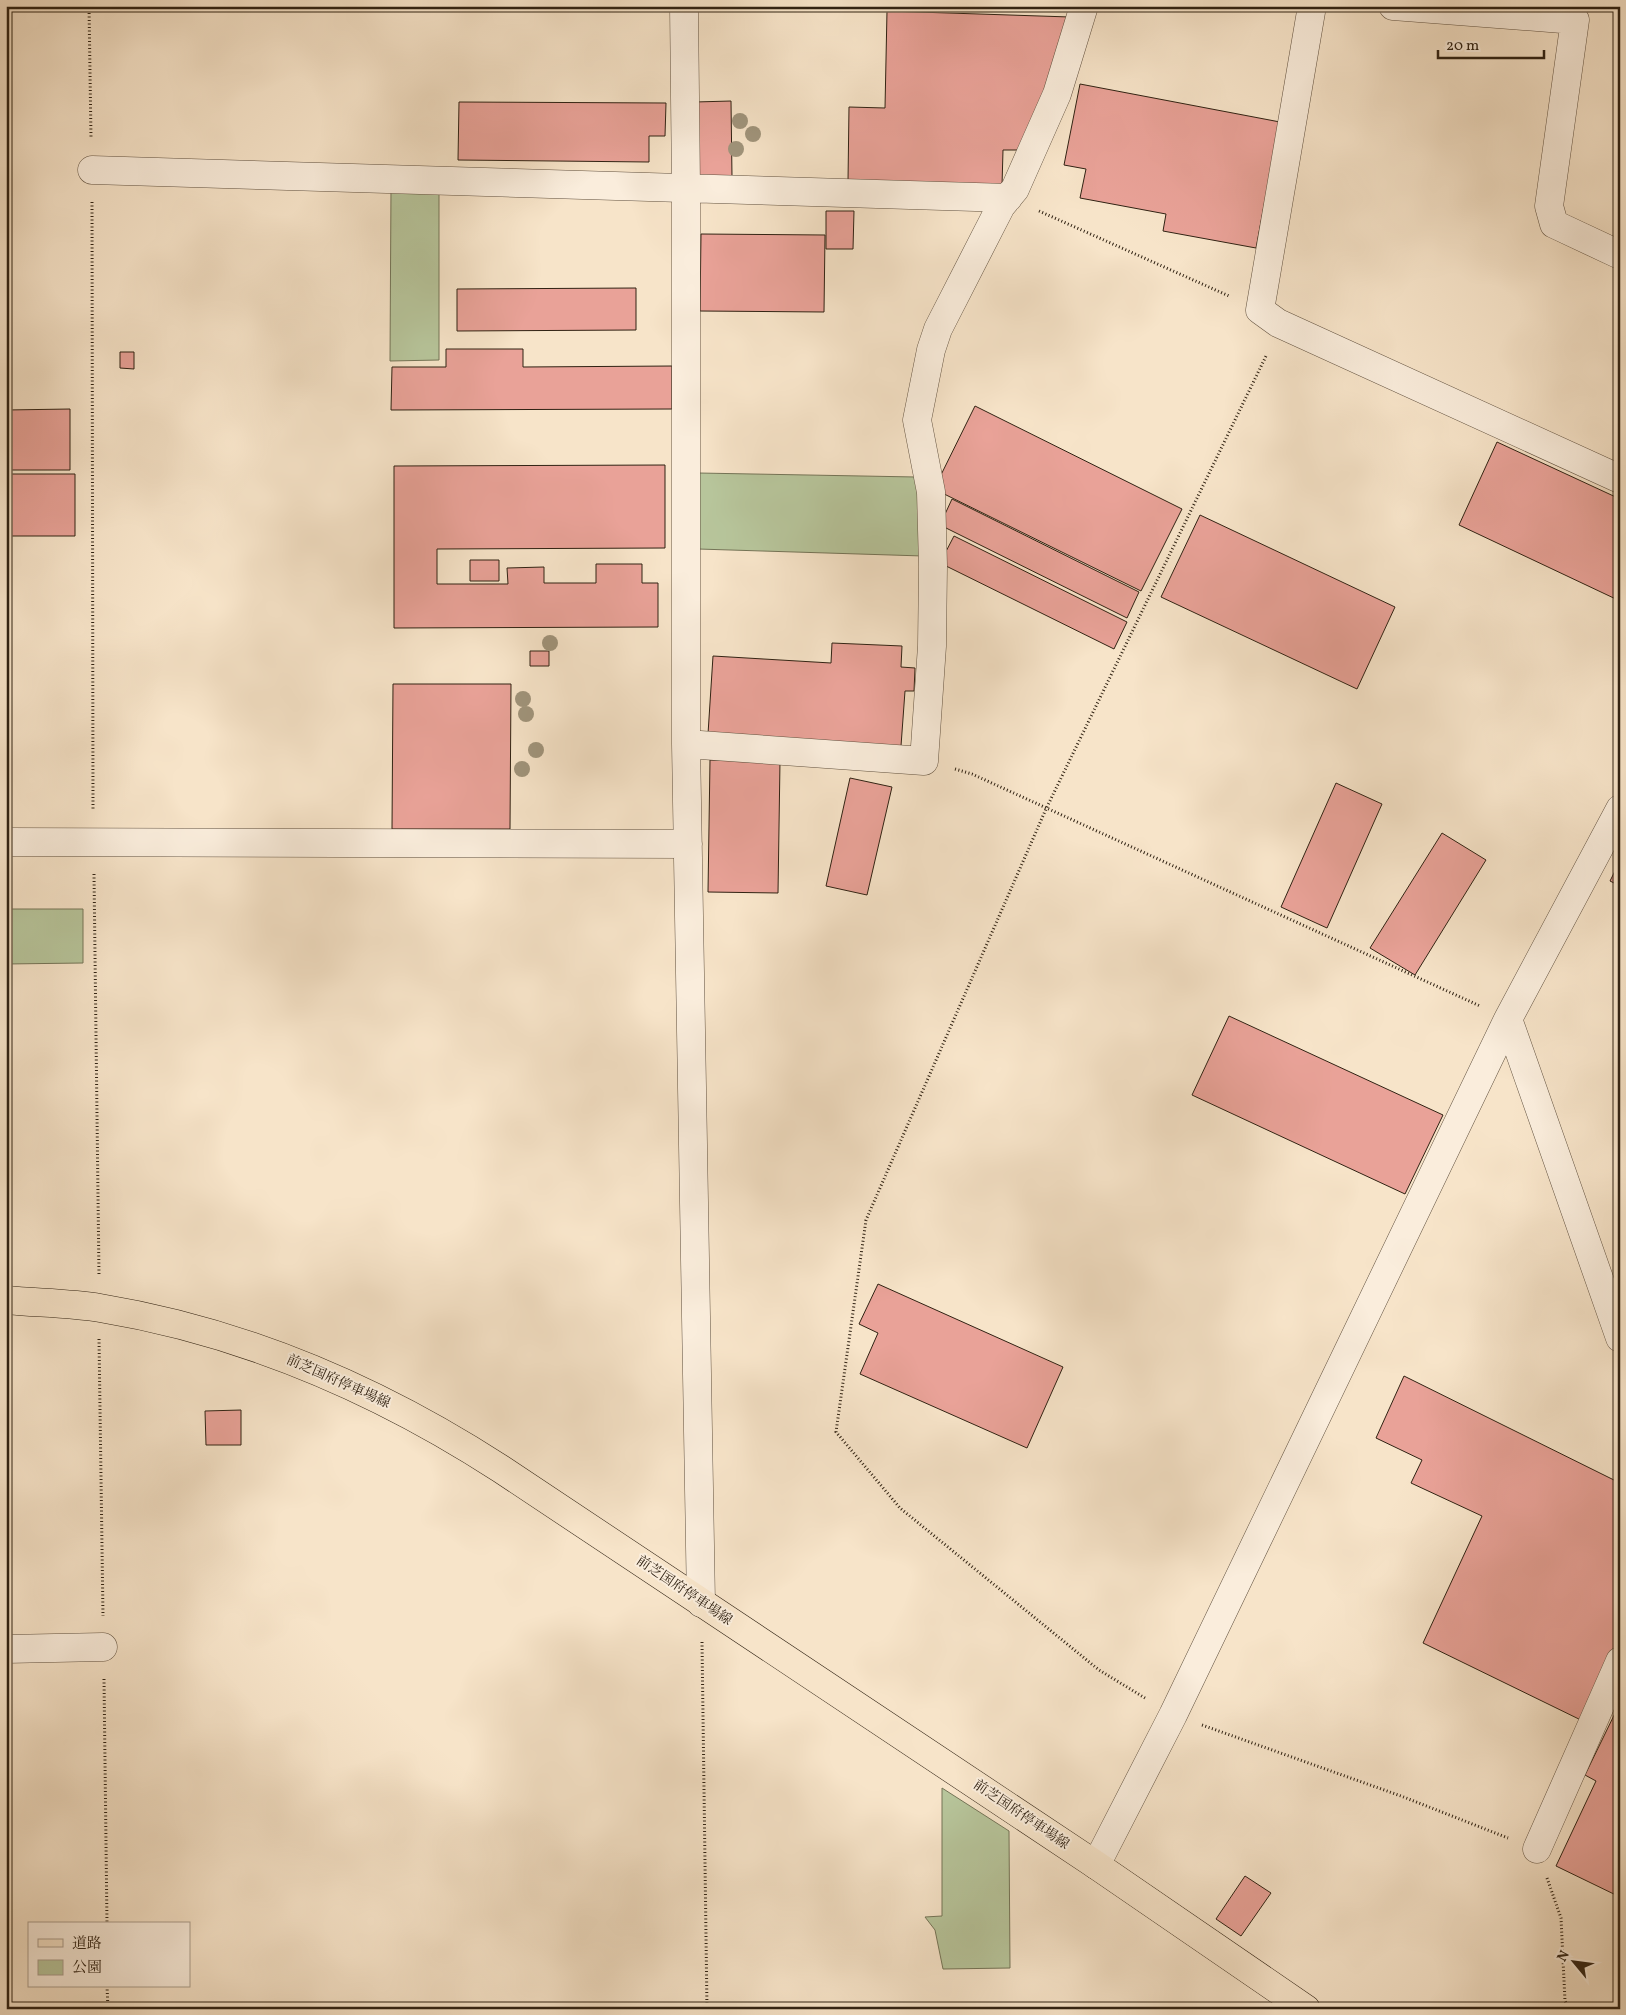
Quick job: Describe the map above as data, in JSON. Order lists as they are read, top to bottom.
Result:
{
  "streets": {
    "main road": ["前芝国府停車場線"]
  },
  "legend": ["道路", "公園"],
  "scale_bar": "20 m",
  "north": "top left"
}
